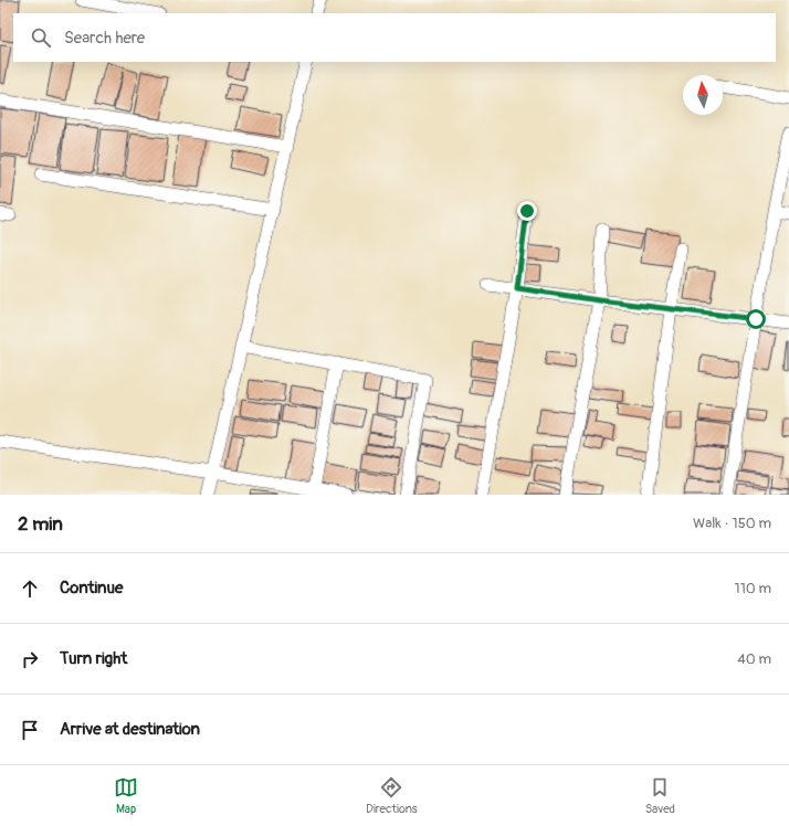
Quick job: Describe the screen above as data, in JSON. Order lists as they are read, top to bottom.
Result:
{
  "north": "top",
  "page": {
    "search": "Search here",
    "heading": ["2 min", "Walk · 150 m"],
    "list": [
      ["Continue", "110 m"],
      ["Turn right", "40 m"],
      "Arrive at destination"
    ],
    "nav": ["Map", "Directions", "Saved"]
  }
}
